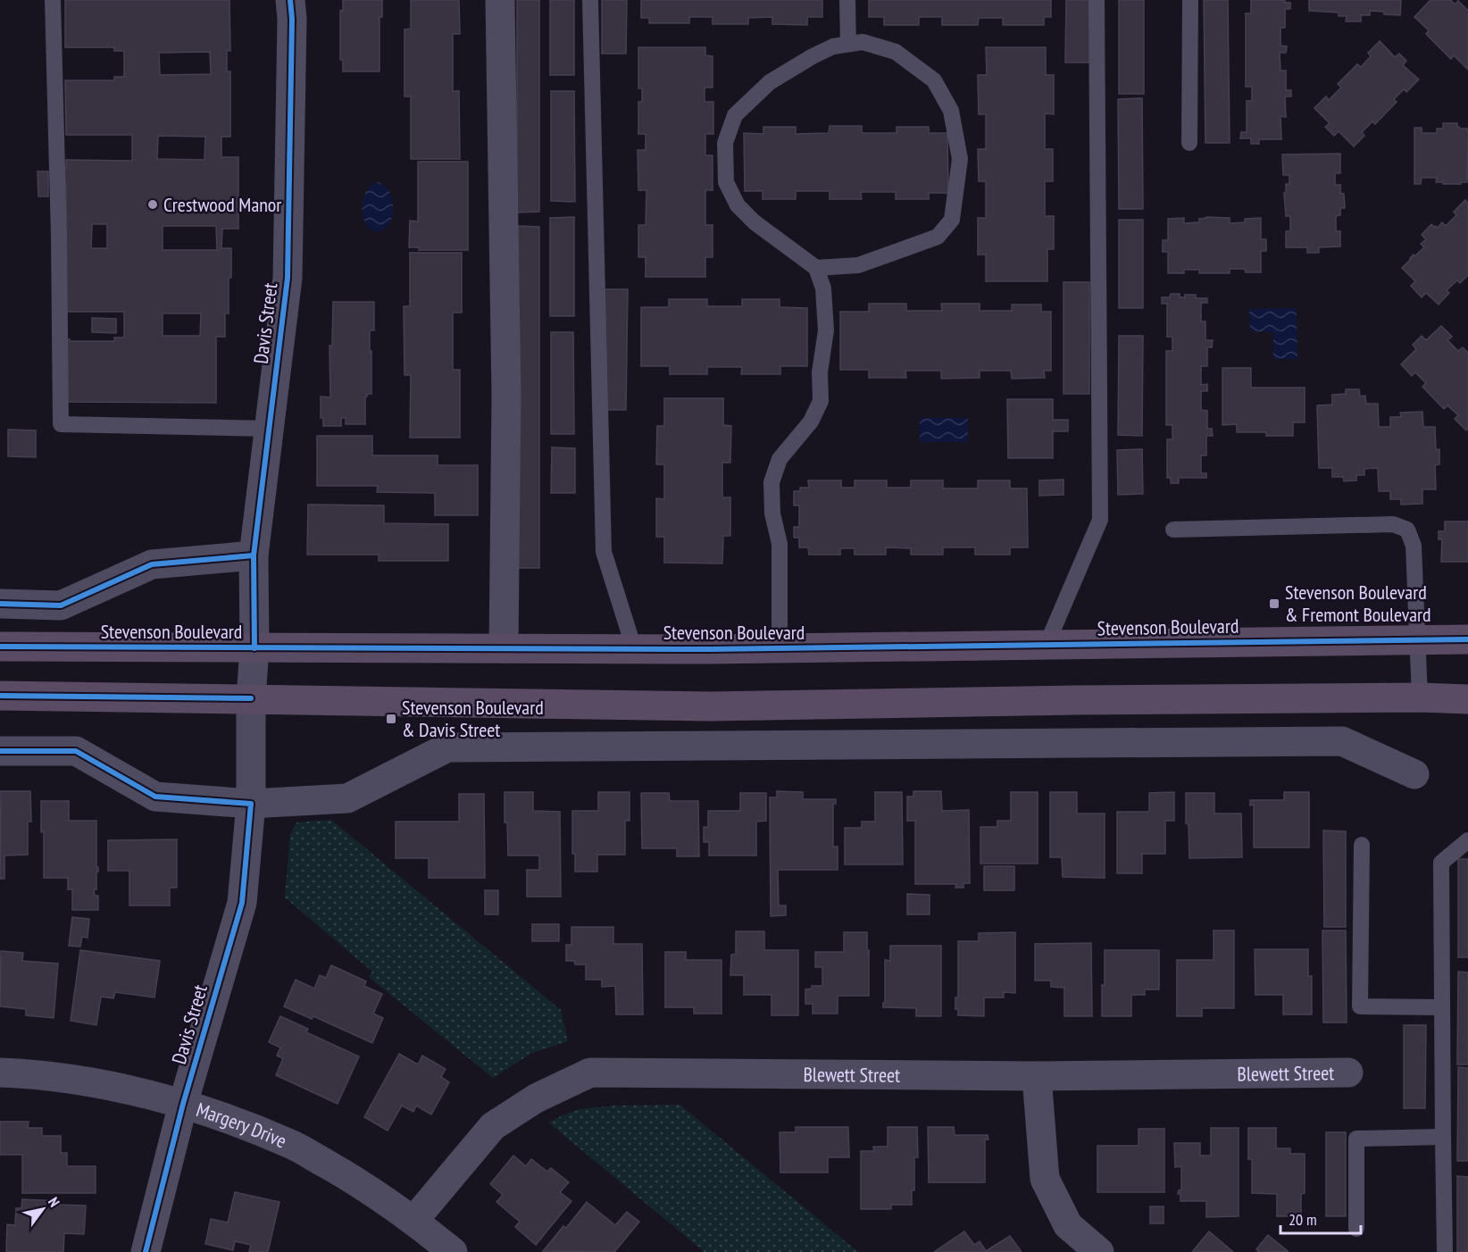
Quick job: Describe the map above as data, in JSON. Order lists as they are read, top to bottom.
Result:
{
  "streets": {
    "main road": ["Stevenson Boulevard"],
    "street": ["Davis Street", "Blewett Street", "Margery Drive"]
  },
  "crossings": [
    ["Davis Street", "Stevenson Boulevard"],
    ["Davis Street", "Margery Drive"],
    ["Blewett Street", "Margery Drive"]
  ],
  "places": {
    "other": ["Crestwood Manor"],
    "transit": ["Stevenson Boulevard & Fremont Boulevard", "Stevenson Boulevard & Davis Street"]
  },
  "scale_bar": "20 m",
  "north": "top right"
}
